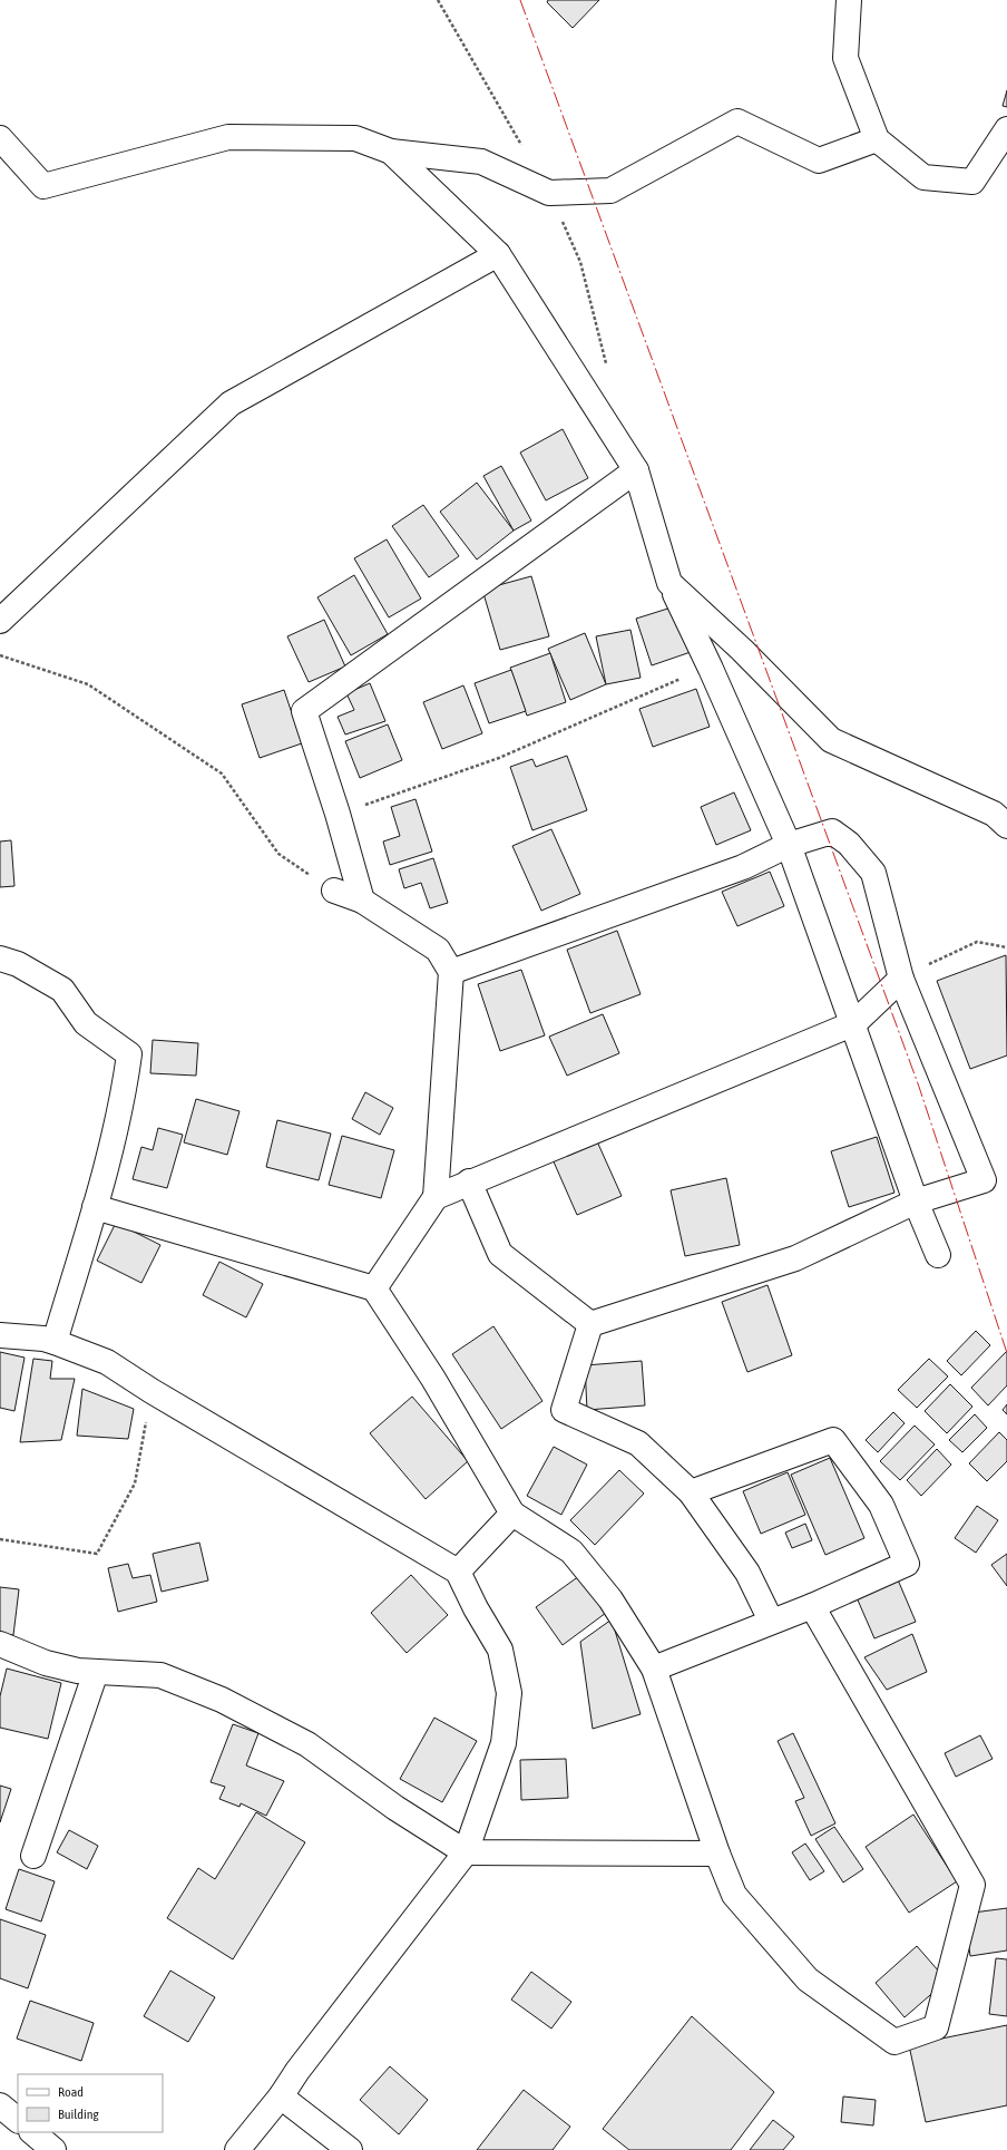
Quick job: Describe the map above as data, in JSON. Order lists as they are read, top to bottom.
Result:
{
  "legend": ["Road", "Building"]
}
